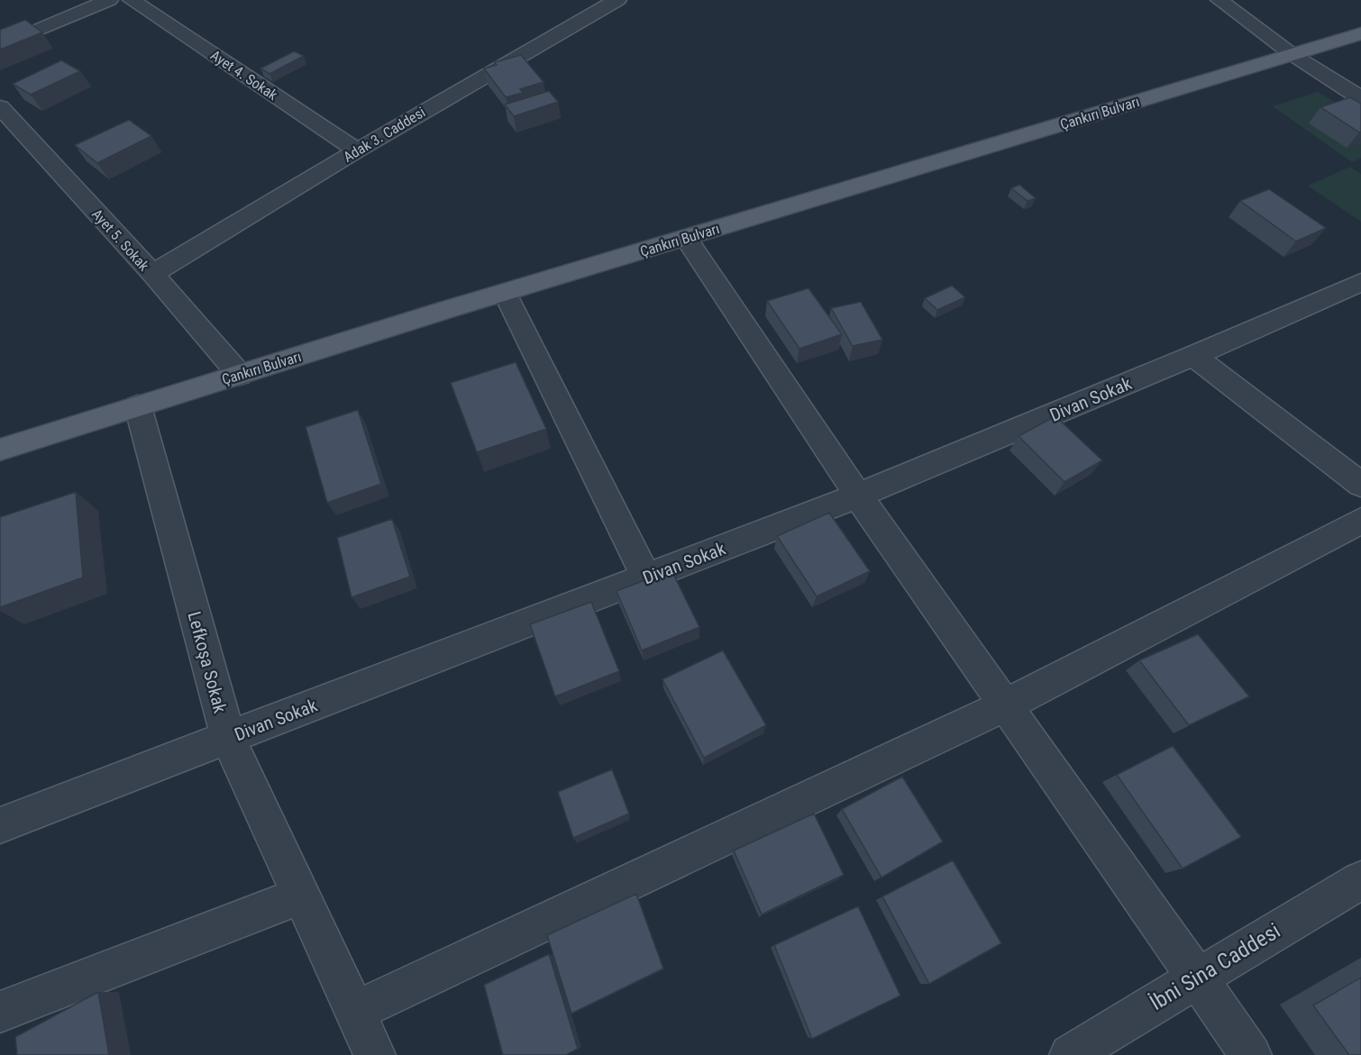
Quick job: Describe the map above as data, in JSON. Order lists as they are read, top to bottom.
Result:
{
  "streets": {
    "main road": ["Çankırı Bulvarı"],
    "street": [
      "Ayet 4. Sokak",
      "Adak 3. Caddesi",
      "Ayet 5. Sokak",
      "Divan Sokak",
      "Lefkoşa Sokak",
      "İbni Sina Caddesi"
    ]
  },
  "crossings": [
    ["Ayet 4. Sokak", "Adak 3. Caddesi"],
    ["Çankırı Bulvarı", "Ayet 5. Sokak"],
    ["Çankırı Bulvarı", "Lefkoşa Sokak"],
    ["Adak 3. Caddesi", "Ayet 5. Sokak"],
    ["Divan Sokak", "Lefkoşa Sokak"]
  ]
}
